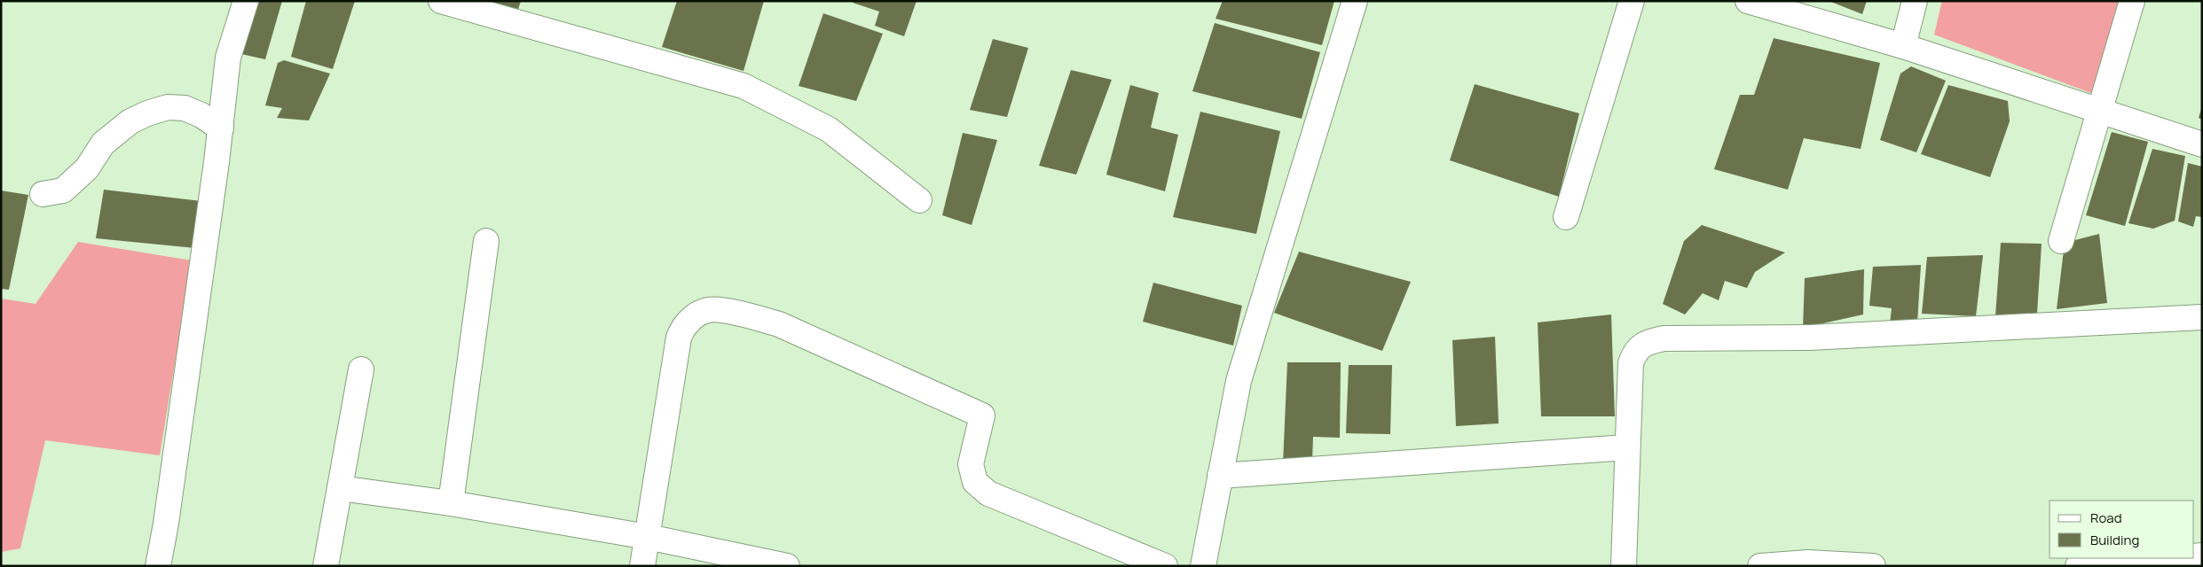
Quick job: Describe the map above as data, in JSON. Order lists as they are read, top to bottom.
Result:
{
  "legend": ["Road", "Building"]
}
